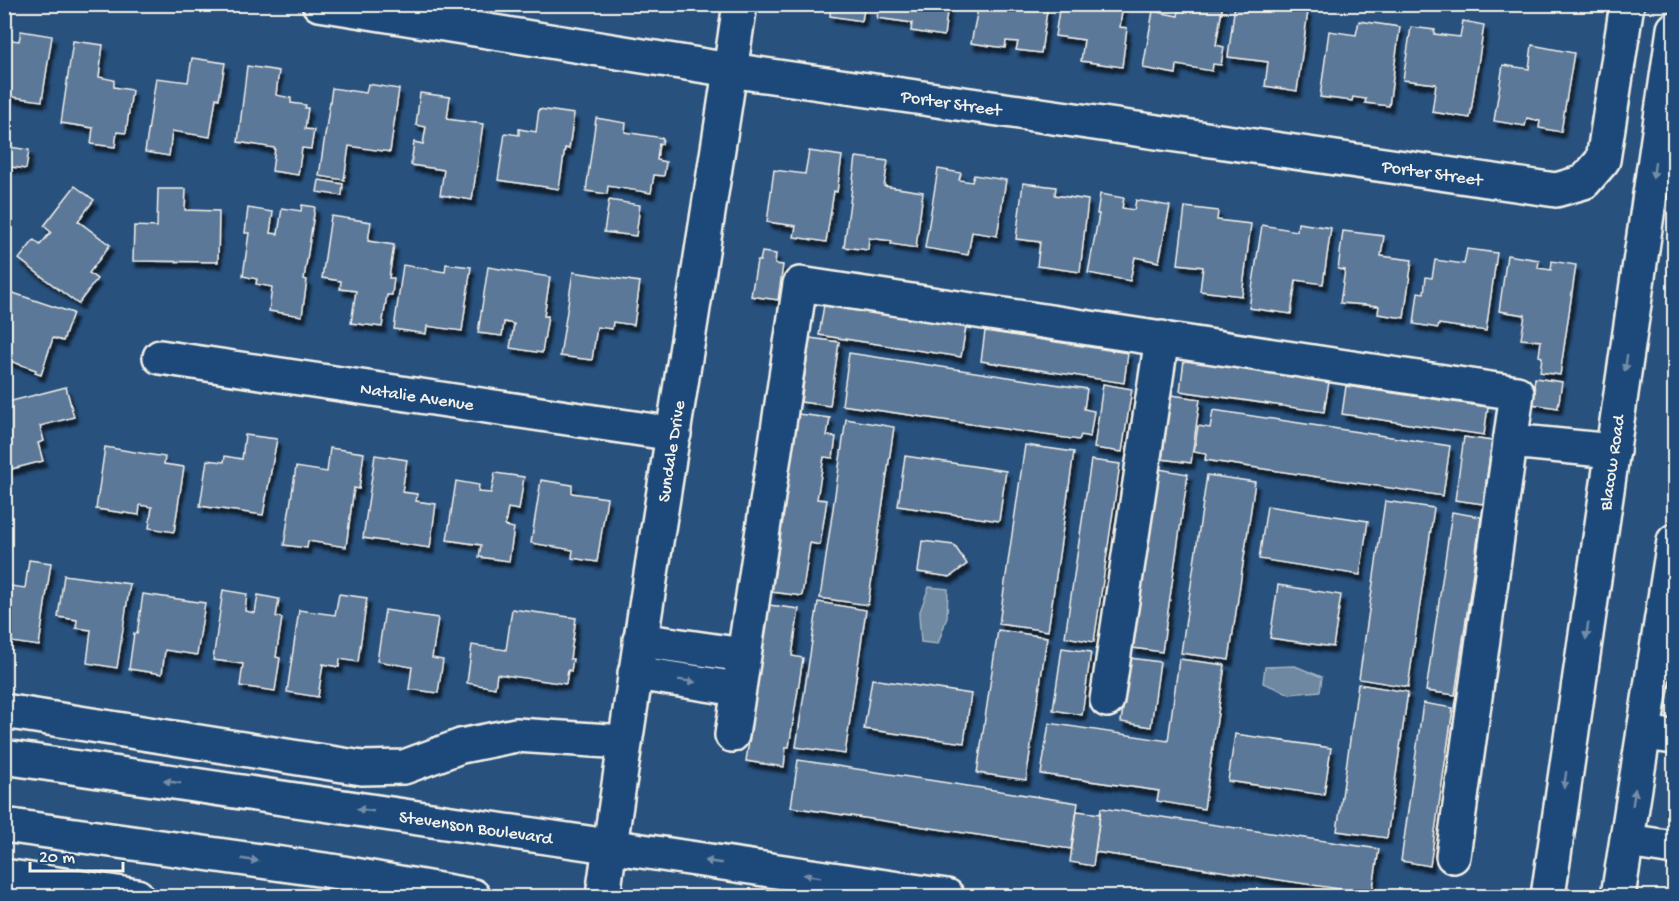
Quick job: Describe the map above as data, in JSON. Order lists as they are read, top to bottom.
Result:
{
  "streets": {
    "street": [
      "Porter Street",
      "Natalie Avenue",
      "Sundale Drive",
      "Blacow Road",
      "Stevenson Boulevard"
    ]
  },
  "crossings": [
    ["Porter Street", "Sundale Drive"],
    ["Natalie Avenue", "Sundale Drive"],
    ["Sundale Drive", "Stevenson Boulevard"]
  ],
  "scale_bar": "20 m"
}
